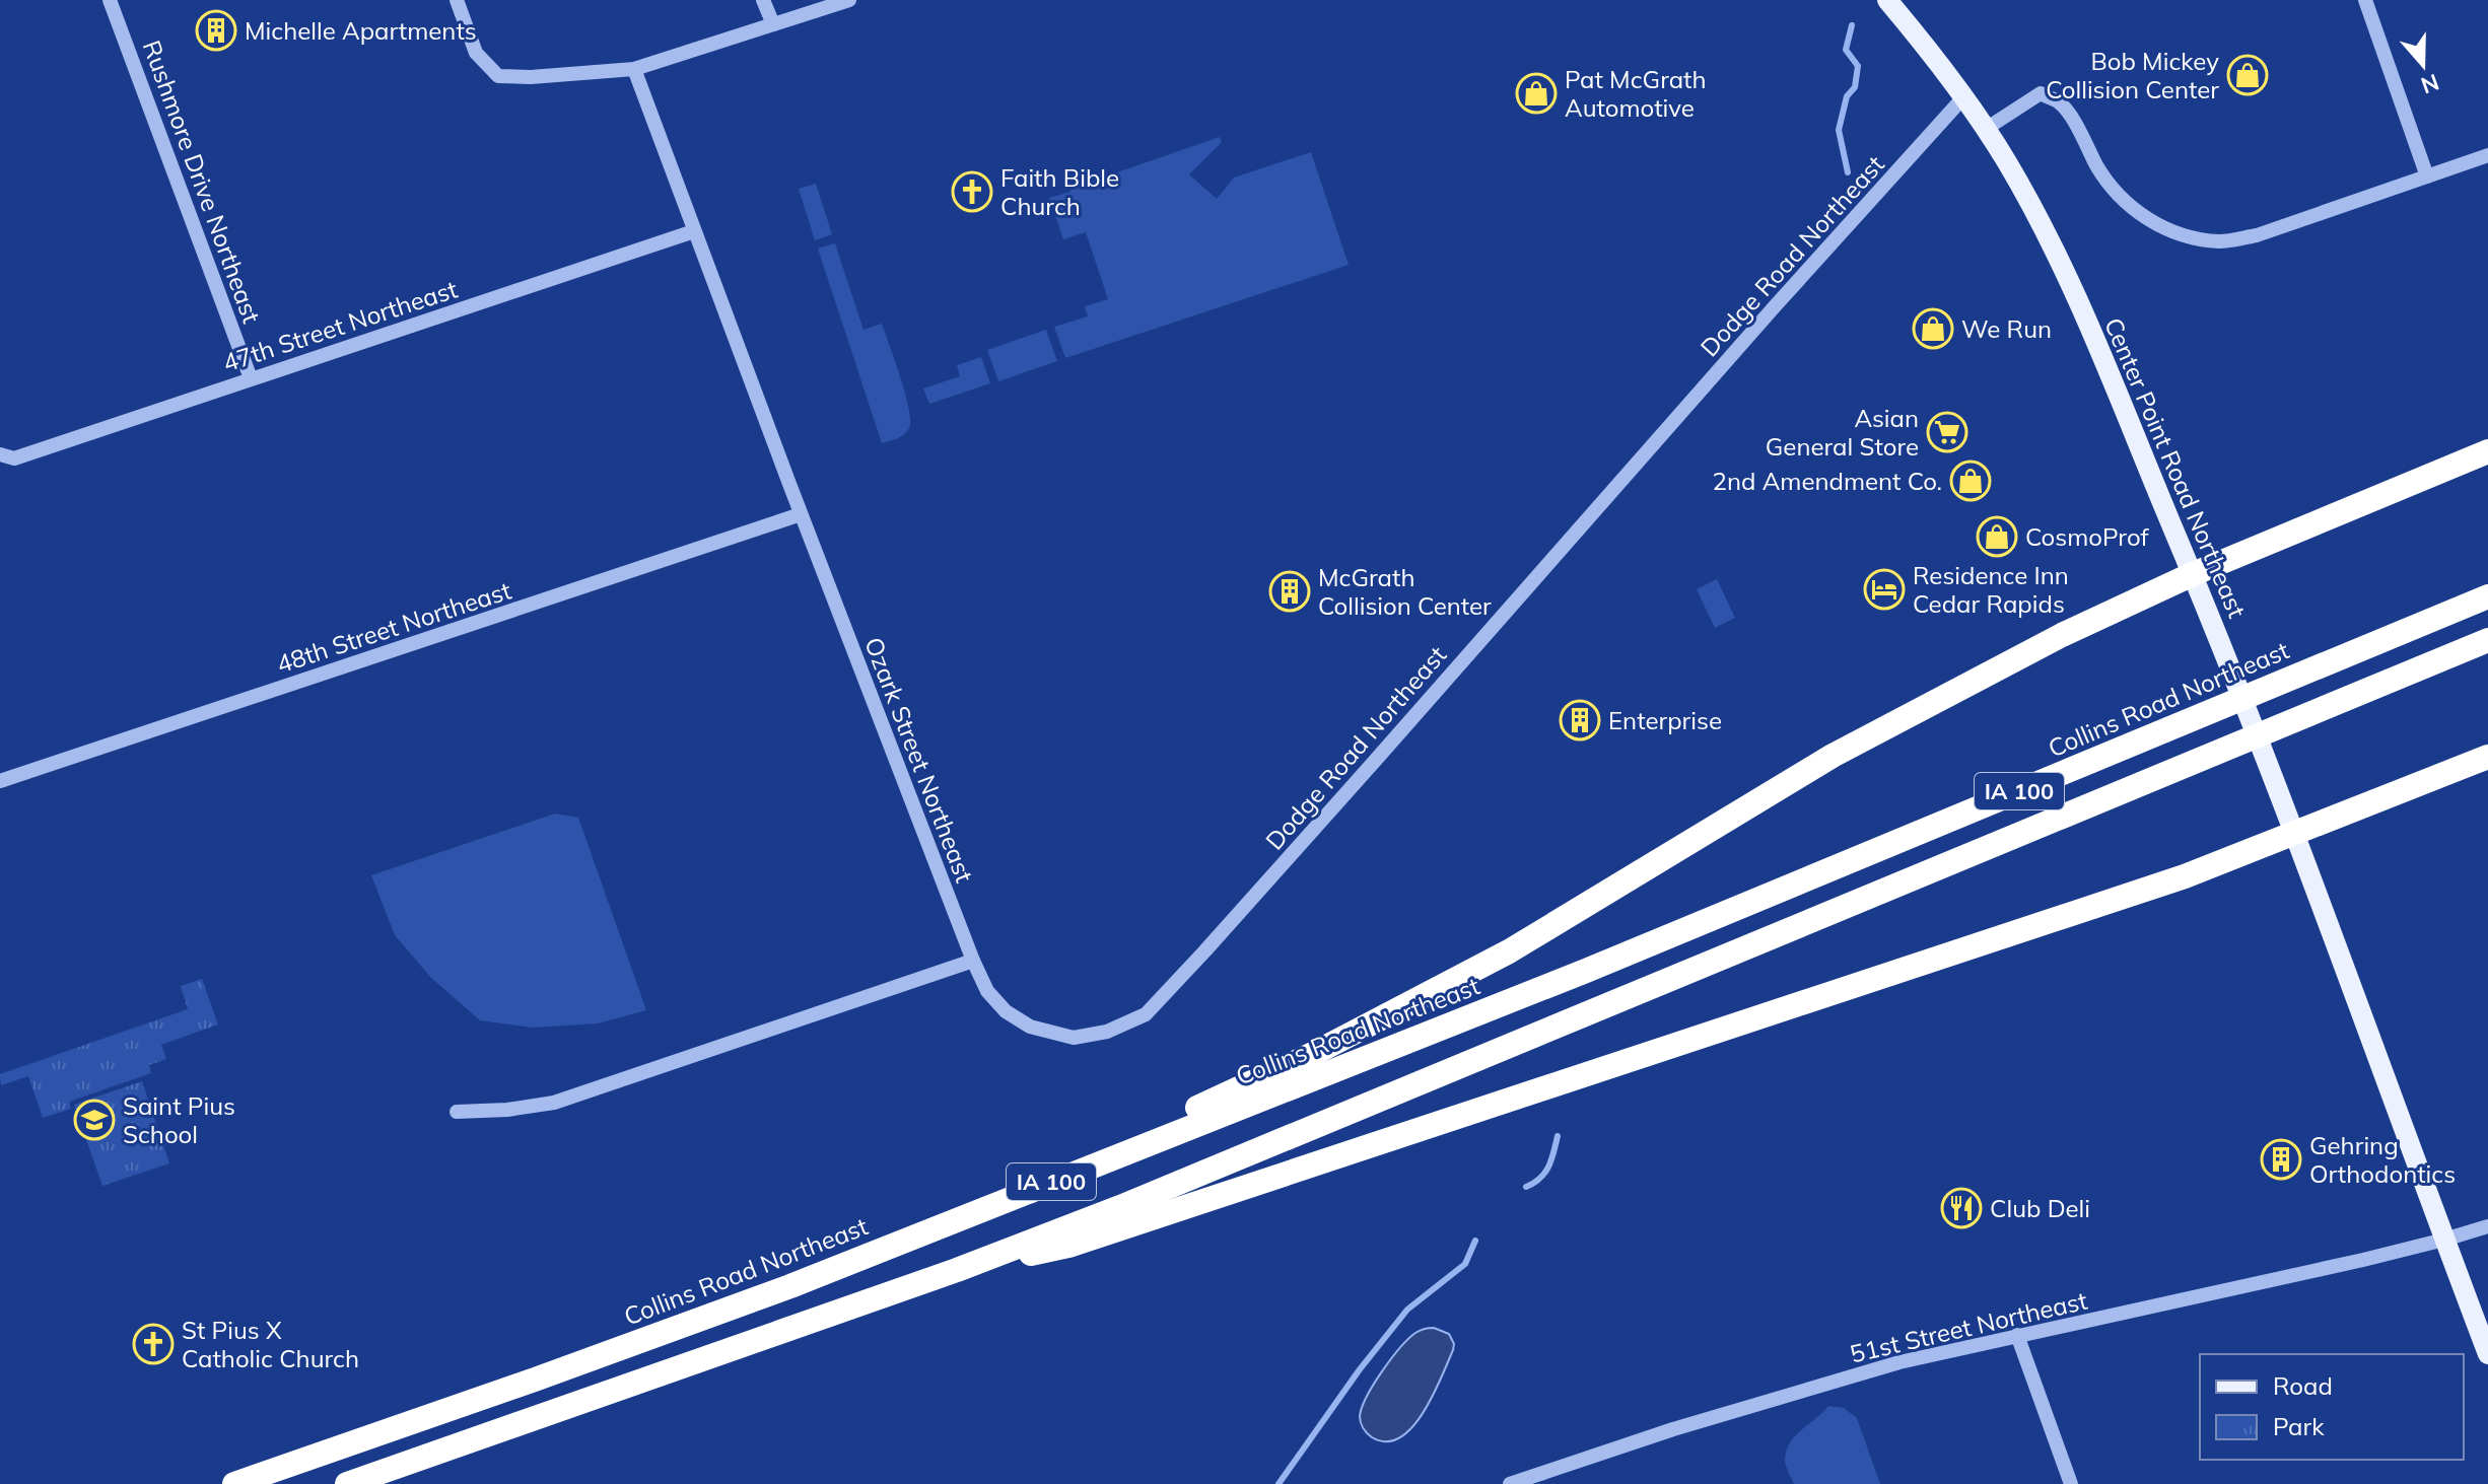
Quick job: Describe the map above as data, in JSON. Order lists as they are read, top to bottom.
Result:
{
  "streets": {
    "highway": ["Collins Road Northeast", "IA 100"],
    "main road": ["Center Point Road Northeast"],
    "street": [
      "Rushmore Drive Northeast",
      "Dodge Road Northeast",
      "47th Street Northeast",
      "48th Street Northeast",
      "Ozark Street Northeast",
      "51st Street Northeast"
    ]
  },
  "crossings": [
    ["Rushmore Drive Northeast", "47th Street Northeast"],
    ["Dodge Road Northeast", "Center Point Road Northeast"],
    ["Dodge Road Northeast", "Ozark Street Northeast"],
    ["47th Street Northeast", "Ozark Street Northeast"],
    ["Center Point Road Northeast", "51st Street Northeast"],
    ["48th Street Northeast", "Ozark Street Northeast"]
  ],
  "places": {
    "building": [
      "Michelle Apartments",
      "McGrath Collision Center",
      "Enterprise",
      "Gehring Orthodontics"
    ],
    "shop": [
      "Bob Mickey Collision Center",
      "Pat McGrath Automotive",
      "We Run",
      "2nd Amendment Co.",
      "CosmoProf"
    ],
    "church": ["Faith Bible Church", "St Pius X Catholic Church"],
    "supermarket": ["Asian General Store"],
    "hotel": ["Residence Inn Cedar Rapids"],
    "school or university": ["Saint Pius School"],
    "restaurant": ["Club Deli"]
  },
  "legend": ["Road", "Park"],
  "north": "bottom"
}
